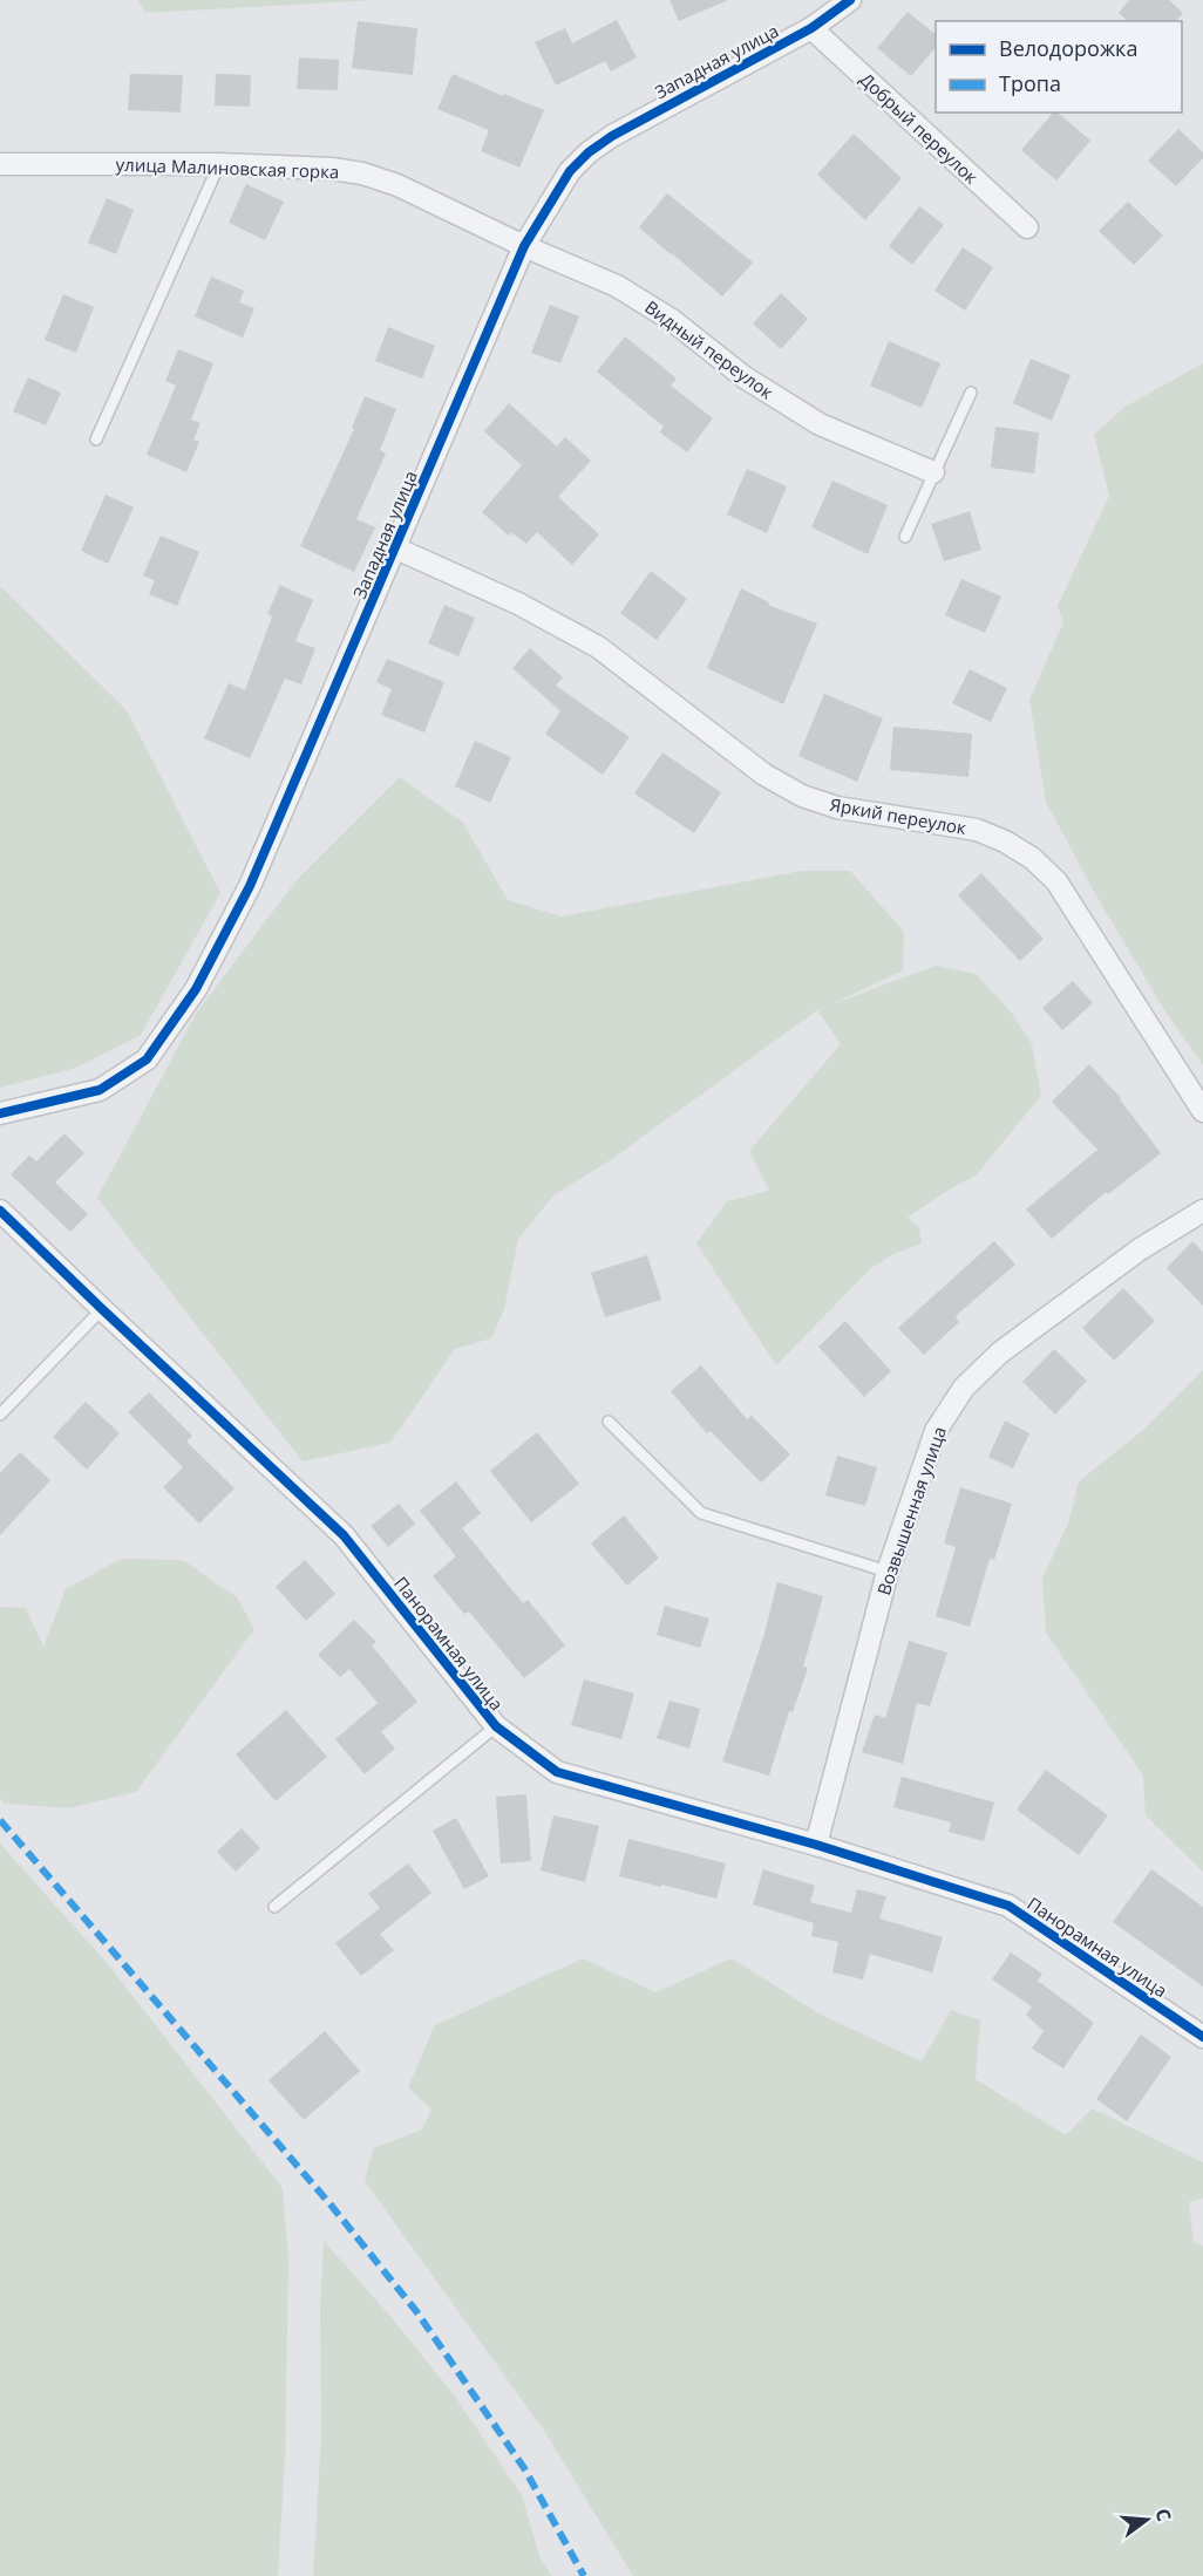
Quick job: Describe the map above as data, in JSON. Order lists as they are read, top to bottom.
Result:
{
  "streets": {
    "street": [
      "Западная улица",
      "Добрый переулок",
      "улица Малиновская горка",
      "Видный переулок",
      "Яркий переулок",
      "Возвышенная улица",
      "Панорамная улица"
    ]
  },
  "crossings": [
    ["Западная улица", "Добрый переулок"],
    ["Западная улица", "улица Малиновская горка"],
    ["Западная улица", "Видный переулок"],
    ["Западная улица", "Яркий переулок"],
    ["улица Малиновская горка", "Видный переулок"],
    ["Возвышенная улица", "Панорамная улица"]
  ],
  "legend": ["Велодорожка", "Тропа"],
  "north": "right"
}
